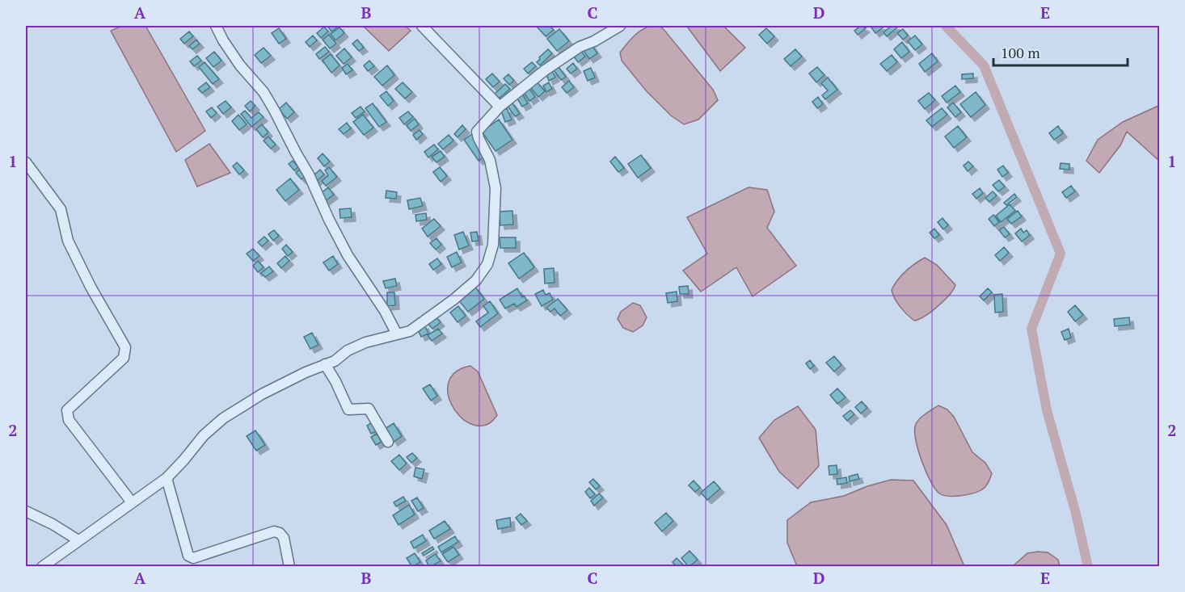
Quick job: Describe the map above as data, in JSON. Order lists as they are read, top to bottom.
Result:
{
  "scale_bar": "100 m",
  "grid": {
    "columns": [
      "A",
      "B",
      "C",
      "D",
      "E"
    ],
    "rows": ["1", "2"]
  }
}
